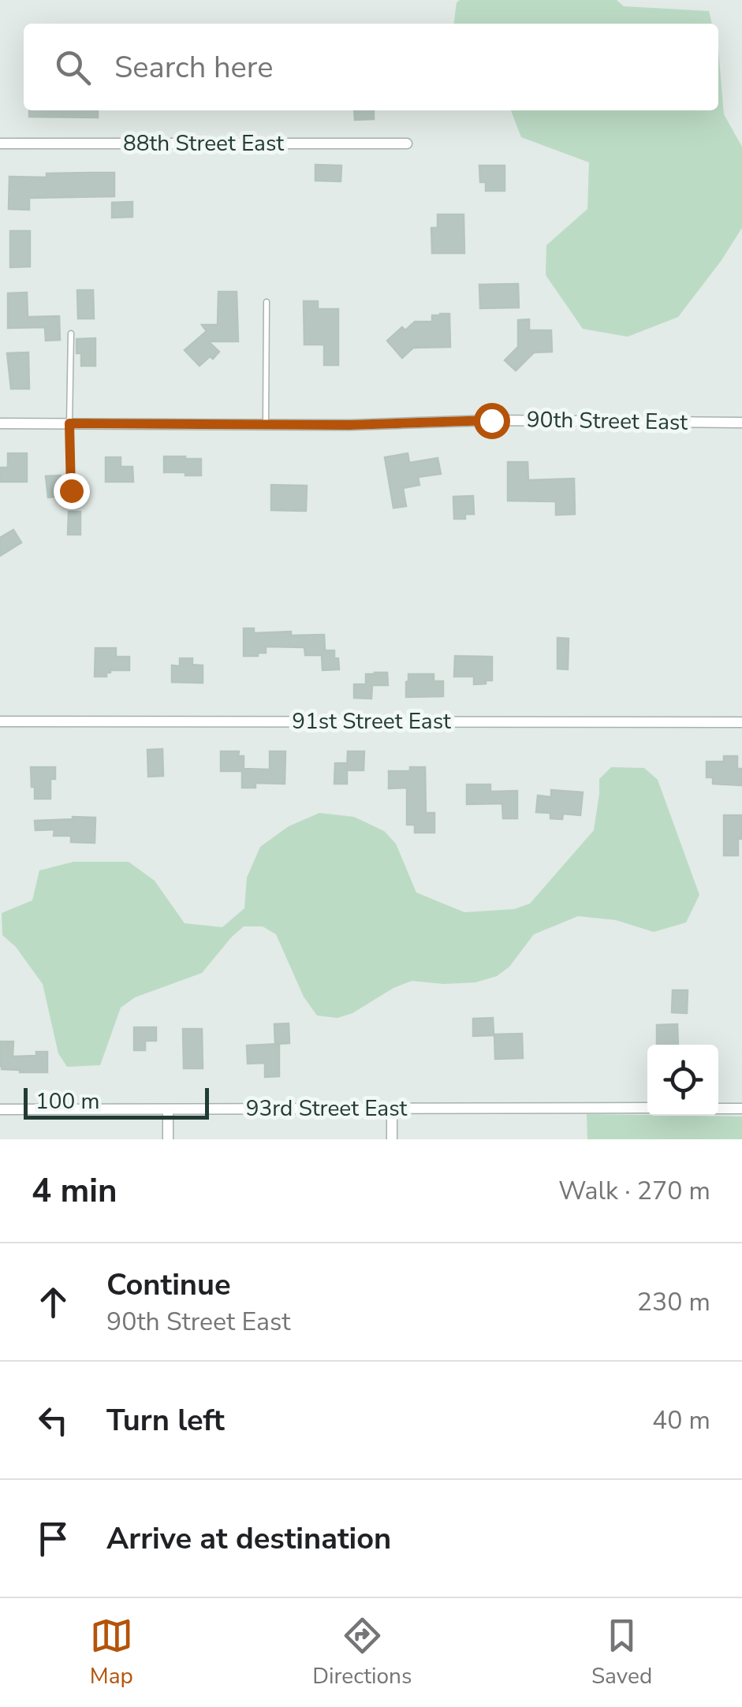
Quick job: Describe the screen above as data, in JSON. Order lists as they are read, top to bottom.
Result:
{
  "streets": {
    "street": [
      "88th Street East",
      "90th Street East",
      "91st Street East",
      "93rd Street East"
    ]
  },
  "scale_bar": "100 m",
  "page": {
    "search": "Search here",
    "scale": "100 m",
    "heading": ["4 min", "Walk · 270 m"],
    "list": [
      ["Continue", "90th Street East", "230 m"],
      ["Turn left", "40 m"],
      "Arrive at destination"
    ],
    "nav": ["Map", "Directions", "Saved"]
  }
}
